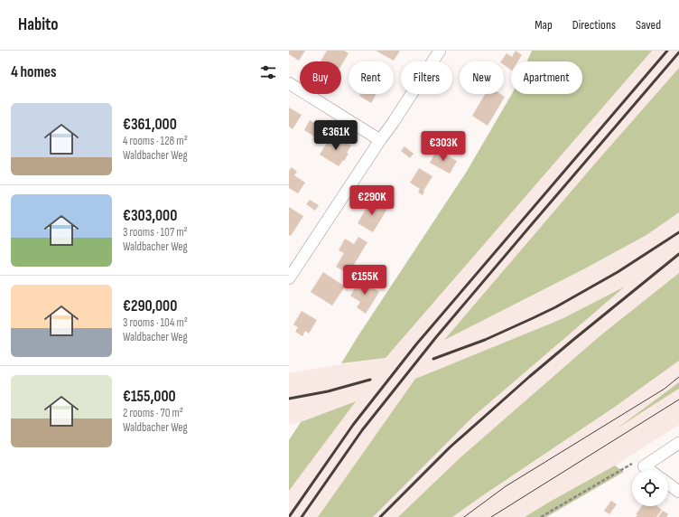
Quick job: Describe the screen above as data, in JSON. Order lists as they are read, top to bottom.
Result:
{
  "page": {
    "header": "Habito",
    "nav": ["Map", "Directions", "Saved"],
    "heading": "4 homes",
    "chip": [
      "Buy",
      "Rent",
      "Filters",
      "New",
      "Apartment"
    ],
    "list": [
      {
        "name": "€361,000",
        "note": "4 rooms · 128 m² · Waldbacher Weg"
      },
      {
        "name": "€303,000",
        "note": "3 rooms · 107 m² · Waldbacher Weg"
      },
      {
        "name": "€290,000",
        "note": "3 rooms · 104 m² · Waldbacher Weg"
      },
      {
        "name": "€155,000",
        "note": "2 rooms · 70 m² · Waldbacher Weg"
      }
    ],
    "price": [
      "€361K",
      "€303K",
      "€290K",
      "€155K"
    ]
  }
}
